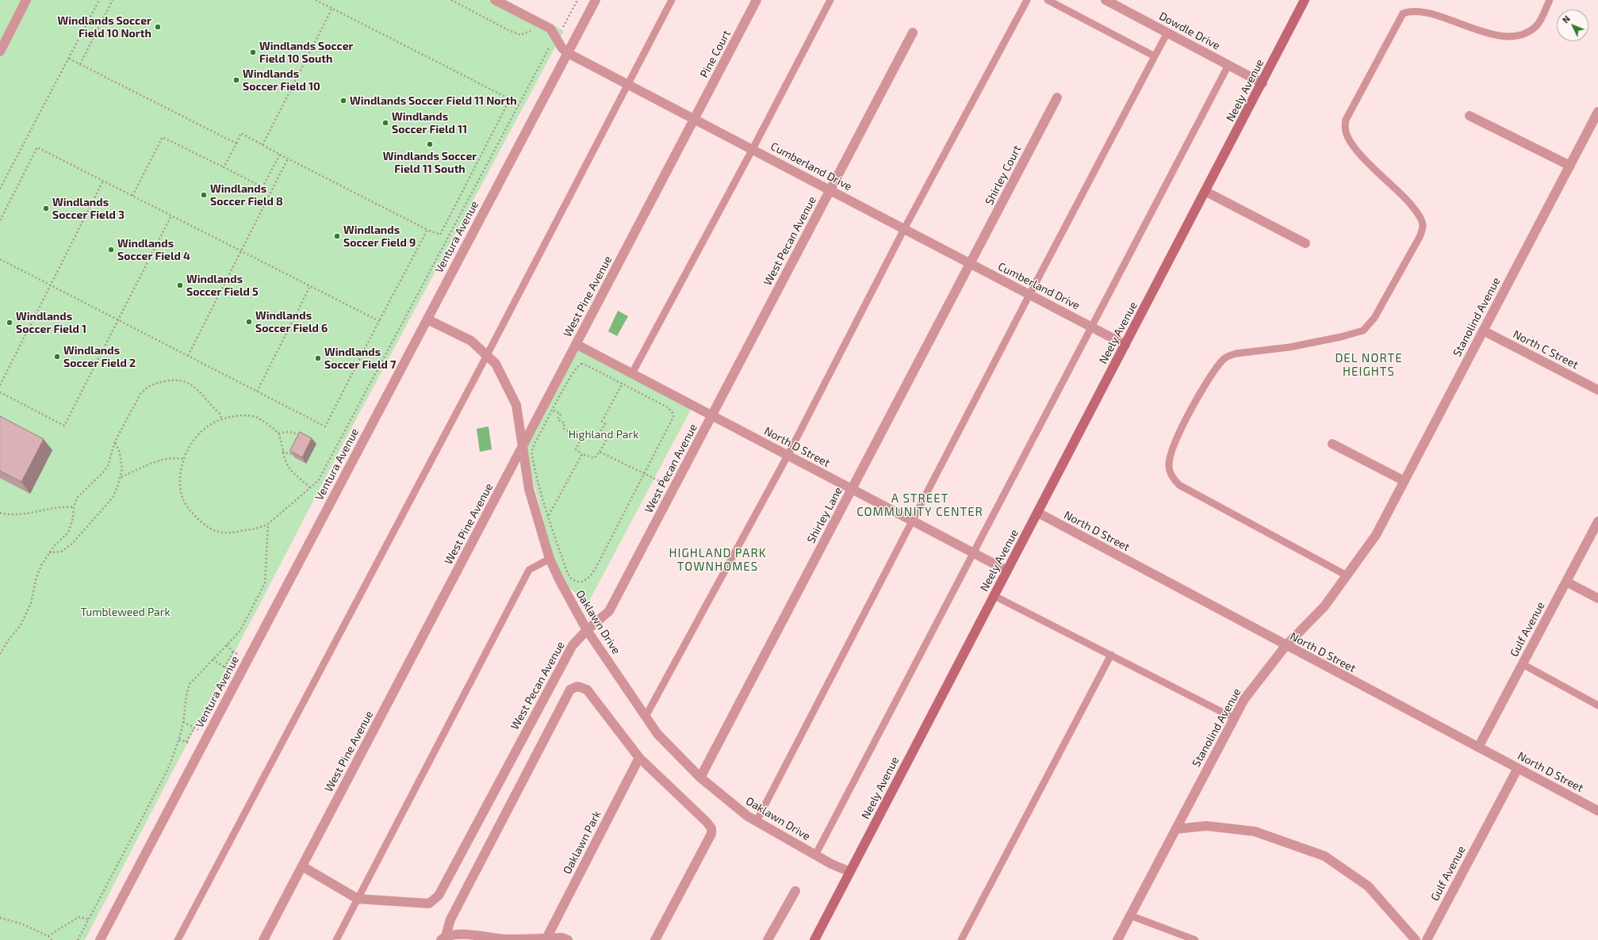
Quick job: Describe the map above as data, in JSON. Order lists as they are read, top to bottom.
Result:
{
  "streets": {
    "street": [
      "Dowdle Drive",
      "Pine Court",
      "Neely Avenue",
      "Cumberland Drive",
      "Shirley Court",
      "Ventura Avenue",
      "West Pecan Avenue",
      "West Pine Avenue",
      "Stanolind Avenue",
      "North C Street",
      "North D Street",
      "Shirley Lane",
      "Oaklawn Drive",
      "Gulf Avenue",
      "Oaklawn Park"
    ]
  },
  "crossings": [
    ["Dowdle Drive", "Neely Avenue"],
    ["Pine Court", "Cumberland Drive"],
    ["Pine Court", "West Pine Avenue"],
    ["Neely Avenue", "Cumberland Drive"],
    ["Neely Avenue", "North D Street"],
    ["Neely Avenue", "Oaklawn Drive"],
    ["Cumberland Drive", "Shirley Court"],
    ["Cumberland Drive", "Ventura Avenue"],
    ["Cumberland Drive", "West Pecan Avenue"],
    ["Cumberland Drive", "West Pine Avenue"],
    ["Cumberland Drive", "Shirley Lane"],
    ["Shirley Court", "Shirley Lane"],
    ["Ventura Avenue", "Oaklawn Drive"],
    ["West Pecan Avenue", "North D Street"],
    ["West Pecan Avenue", "Oaklawn Drive"],
    ["West Pine Avenue", "North D Street"],
    ["West Pine Avenue", "Oaklawn Drive"],
    ["Stanolind Avenue", "North C Street"],
    ["Stanolind Avenue", "North D Street"],
    ["North D Street", "Shirley Lane"],
    ["North D Street", "Gulf Avenue"],
    ["Shirley Lane", "Oaklawn Drive"]
  ],
  "districts": ["DEL NORTE HEIGHTS", "A STREET COMMUNITY CENTER", "HIGHLAND PARK TOWNHOMES"],
  "parks": ["Highland Park", "Tumbleweed Park"],
  "places": [
    "Windlands Soccer Field 10 North",
    "Windlands Soccer Field 10 South",
    "Windlands Soccer Field 10",
    "Windlands Soccer Field 11 North",
    "Windlands Soccer Field 11",
    "Windlands Soccer Field 11 South",
    "Windlands Soccer Field 8",
    "Windlands Soccer Field 3",
    "Windlands Soccer Field 9",
    "Windlands Soccer Field 4",
    "Windlands Soccer Field 5",
    "Windlands Soccer Field 6",
    "Windlands Soccer Field 1",
    "Windlands Soccer Field 2",
    "Windlands Soccer Field 7"
  ],
  "north": "top left"
}
